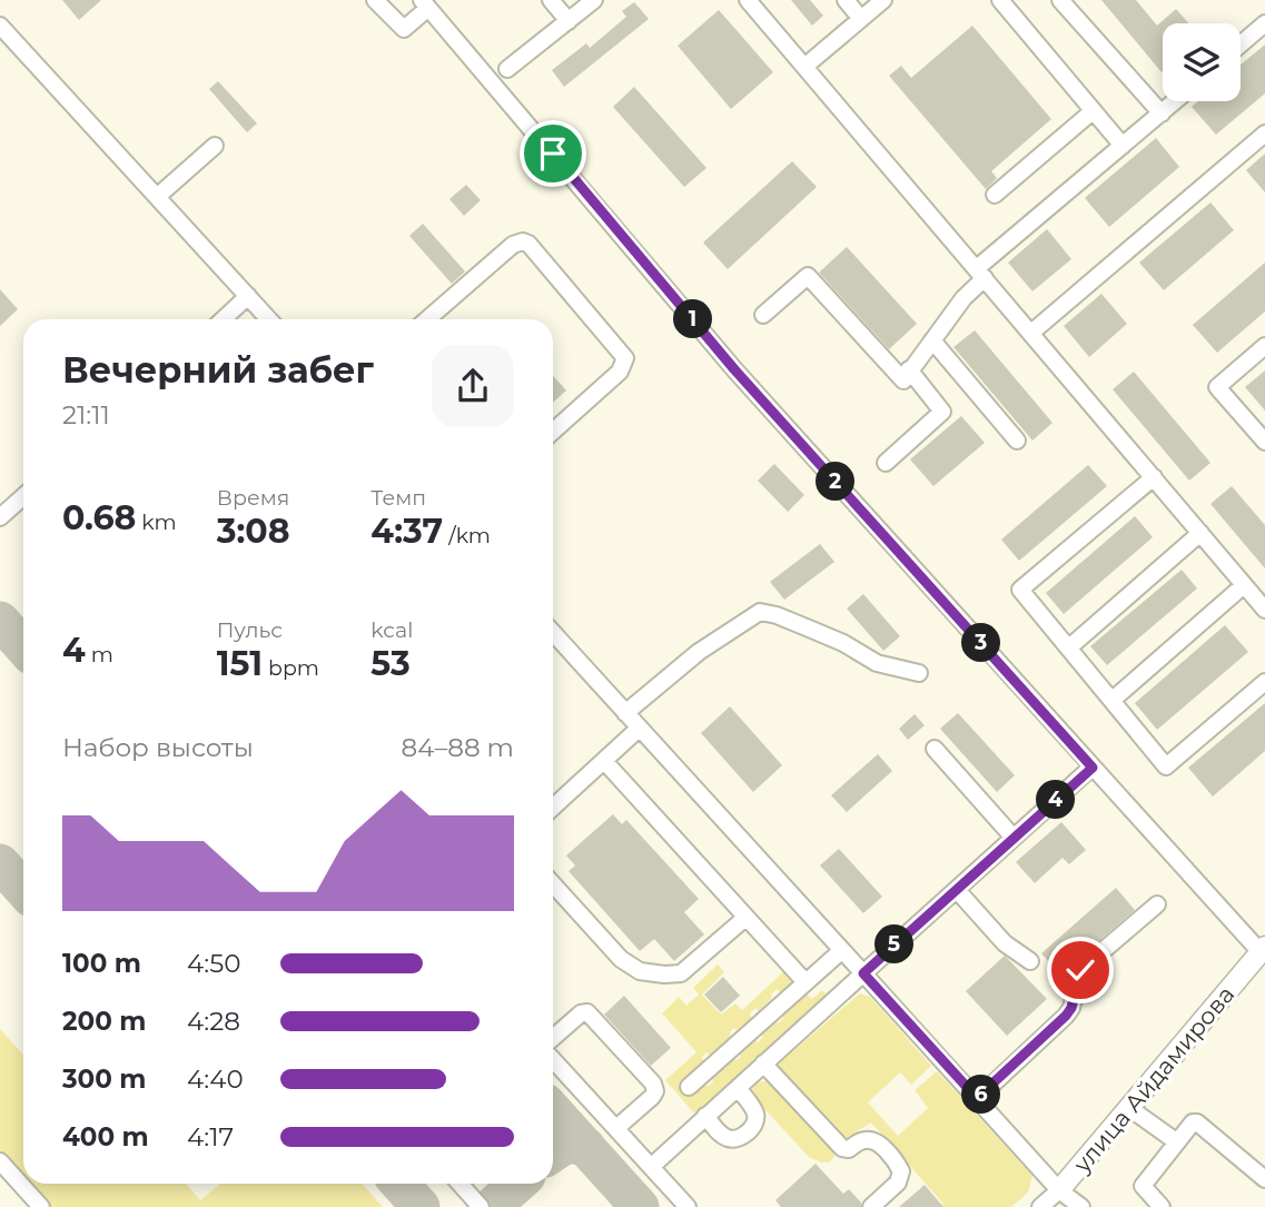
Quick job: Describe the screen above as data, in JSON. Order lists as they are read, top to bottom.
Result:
{
  "streets": {
    "main road": ["улица Айдамирова"]
  },
  "page": {
    "pins": [
      "1",
      "2",
      "3",
      "4",
      "5",
      "6"
    ],
    "heading": ["Вечерний забег", "21:11"],
    "stats": [
      ["0.68 km"],
      ["Время", "3:08"],
      ["Темп", "4:37 /km"],
      ["4 m"],
      ["Пульс", "151 bpm"],
      ["kcal", "53"]
    ],
    "chart": ["Набор высоты", "84–88 m"],
    "list": [
      {
        "name": "100 m",
        "note": "4:50"
      },
      {
        "name": "200 m",
        "note": "4:28"
      },
      {
        "name": "300 m",
        "note": "4:40"
      },
      {
        "name": "400 m",
        "note": "4:17"
      }
    ]
  }
}
